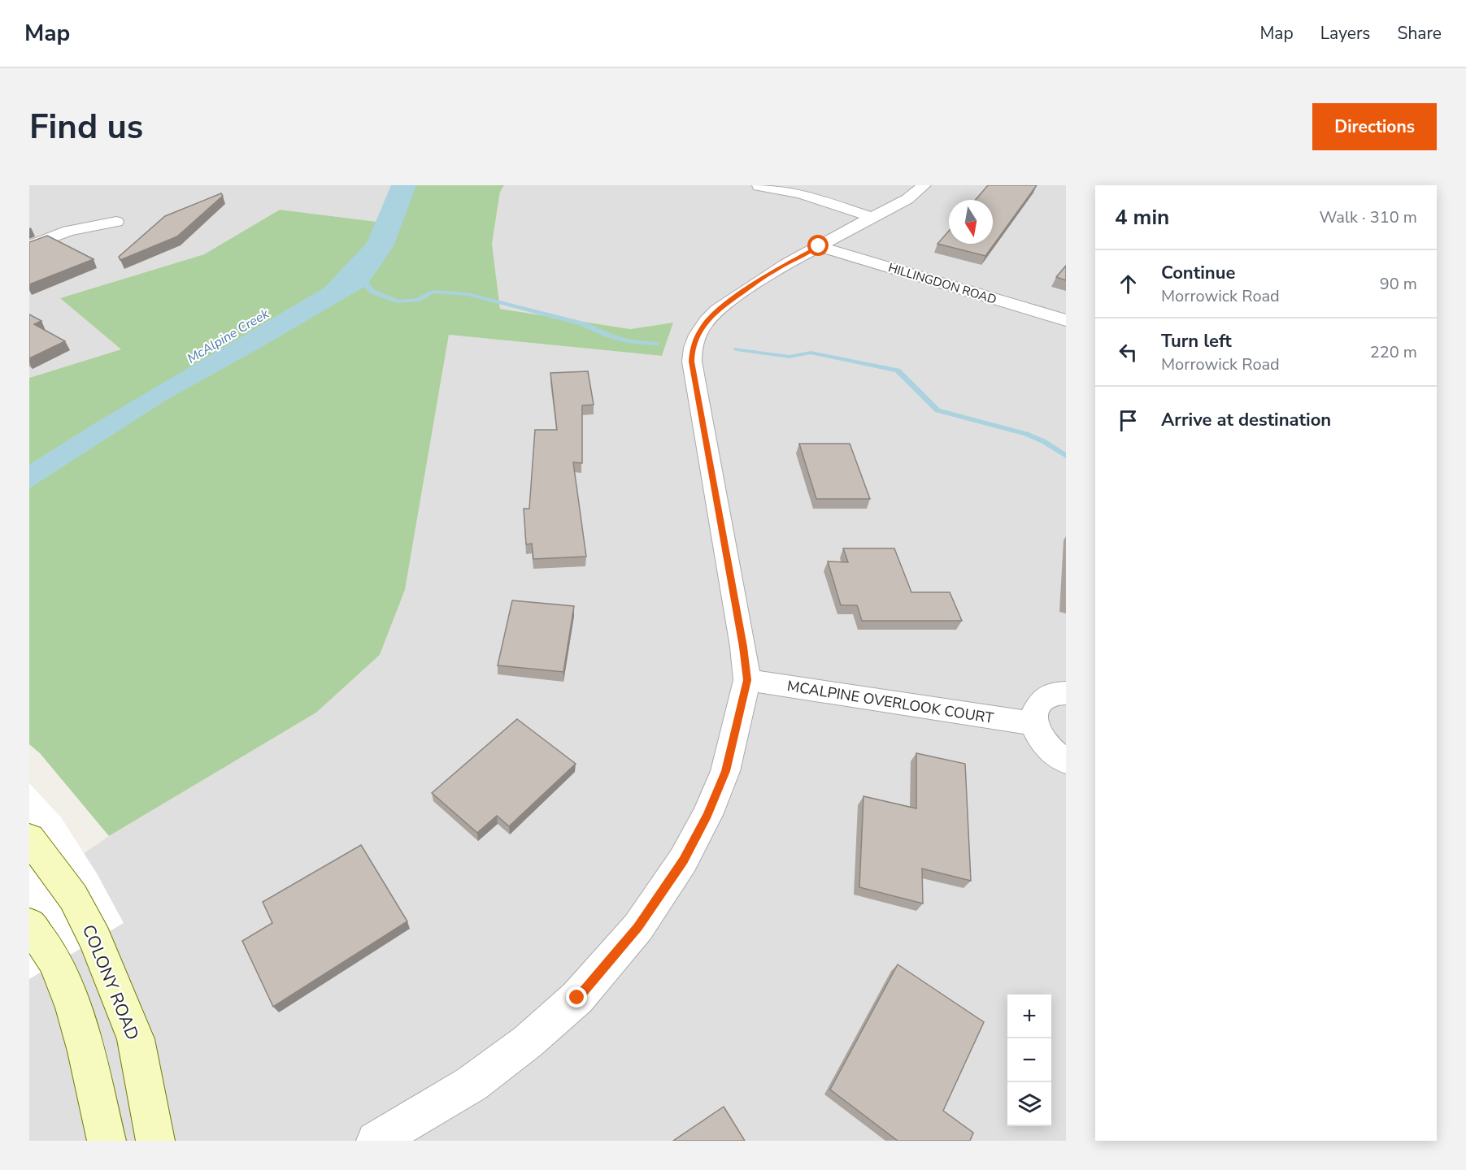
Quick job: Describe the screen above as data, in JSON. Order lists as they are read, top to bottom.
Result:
{
  "streets": {
    "main road": ["COLONY ROAD"],
    "street": ["HILLINGDON ROAD", "MCALPINE OVERLOOK COURT"]
  },
  "water": ["McAlpine Creek"],
  "north": "bottom",
  "page": {
    "header": "Map",
    "nav": ["Map", "Layers", "Share"],
    "buttons": "Directions",
    "title": "Find us",
    "heading": ["4 min", "Walk · 310 m"],
    "list": [
      ["Continue", "Morrowick Road", "90 m"],
      ["Turn left", "Morrowick Road", "220 m"],
      "Arrive at destination"
    ],
    "map_buttons": ["+", "−"]
  }
}
